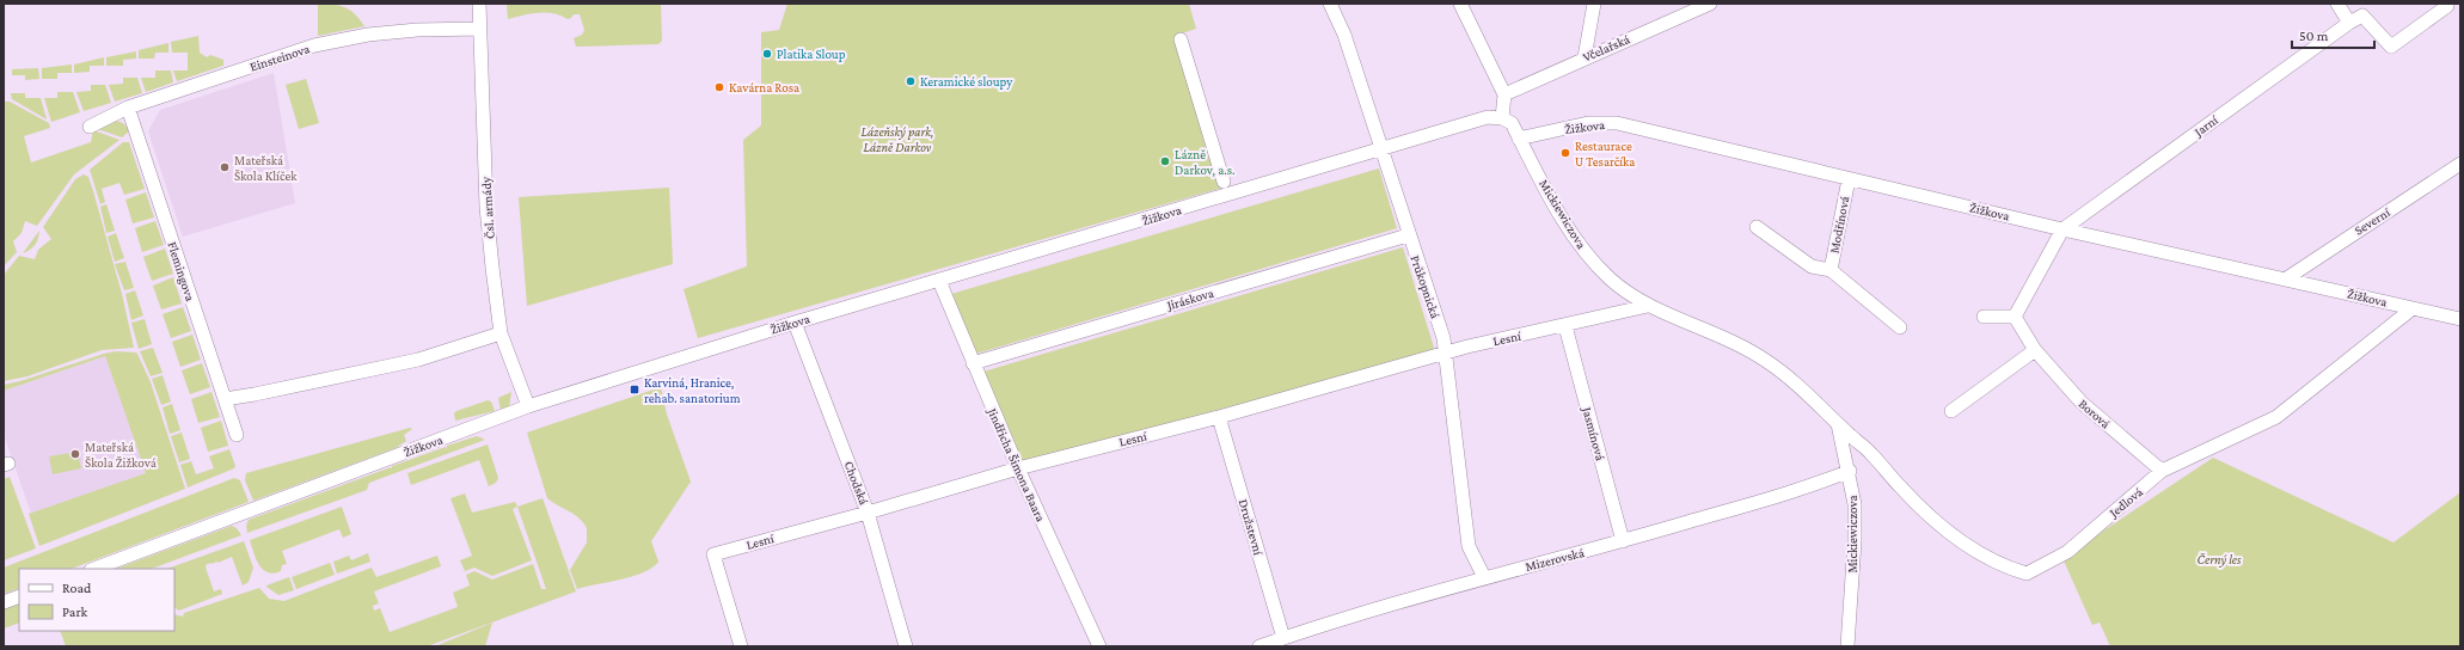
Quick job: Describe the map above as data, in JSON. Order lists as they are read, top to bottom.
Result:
{
  "streets": {
    "street": [
      "Včelařská",
      "Einsteinova",
      "Jarní",
      "Žižkova",
      "Čsl. armády",
      "Mickiewiczova",
      "Severní",
      "Modřínová",
      "Flemingova",
      "Průkopnická",
      "Jiráskova",
      "Lesní",
      "Borová",
      "Jasmínová",
      "Jindřicha Šimona Baara",
      "Chodská",
      "Jedlová",
      "Družstevní",
      "Mizerovská"
    ]
  },
  "crossings": [
    ["Einsteinova", "Čsl. armády"],
    ["Einsteinova", "Flemingova"],
    ["Jarní", "Žižkova"],
    ["Žižkova", "Čsl. armády"],
    ["Žižkova", "Mickiewiczova"],
    ["Žižkova", "Severní"],
    ["Žižkova", "Modřínová"],
    ["Žižkova", "Průkopnická"],
    ["Žižkova", "Jindřicha Šimona Baara"],
    ["Žižkova", "Chodská"],
    ["Žižkova", "Jedlová"],
    ["Mickiewiczova", "Lesní"],
    ["Mickiewiczova", "Jedlová"],
    ["Mickiewiczova", "Mizerovská"],
    ["Průkopnická", "Jiráskova"],
    ["Průkopnická", "Lesní"],
    ["Průkopnická", "Mizerovská"],
    ["Jiráskova", "Jindřicha Šimona Baara"],
    ["Lesní", "Jasmínová"],
    ["Lesní", "Jindřicha Šimona Baara"],
    ["Lesní", "Chodská"],
    ["Lesní", "Družstevní"],
    ["Borová", "Jedlová"],
    ["Jasmínová", "Mizerovská"],
    ["Družstevní", "Mizerovská"]
  ],
  "parks": ["Lázeňský park, Lázně Darkov", "Černý les"],
  "places": {
    "other": [
      "Platika Sloup",
      "Keramické sloupy",
      "Kavárna Rosa",
      "Restaurace U Tesarčíka",
      "Lázně Darkov, a.s.",
      "Mateřská Škola Klíček",
      "Mateřská Škola Žižková"
    ],
    "transit": ["Karviná, Hranice, rehab. sanatorium"]
  },
  "legend": ["Road", "Park"],
  "scale_bar": "50 m"
}
